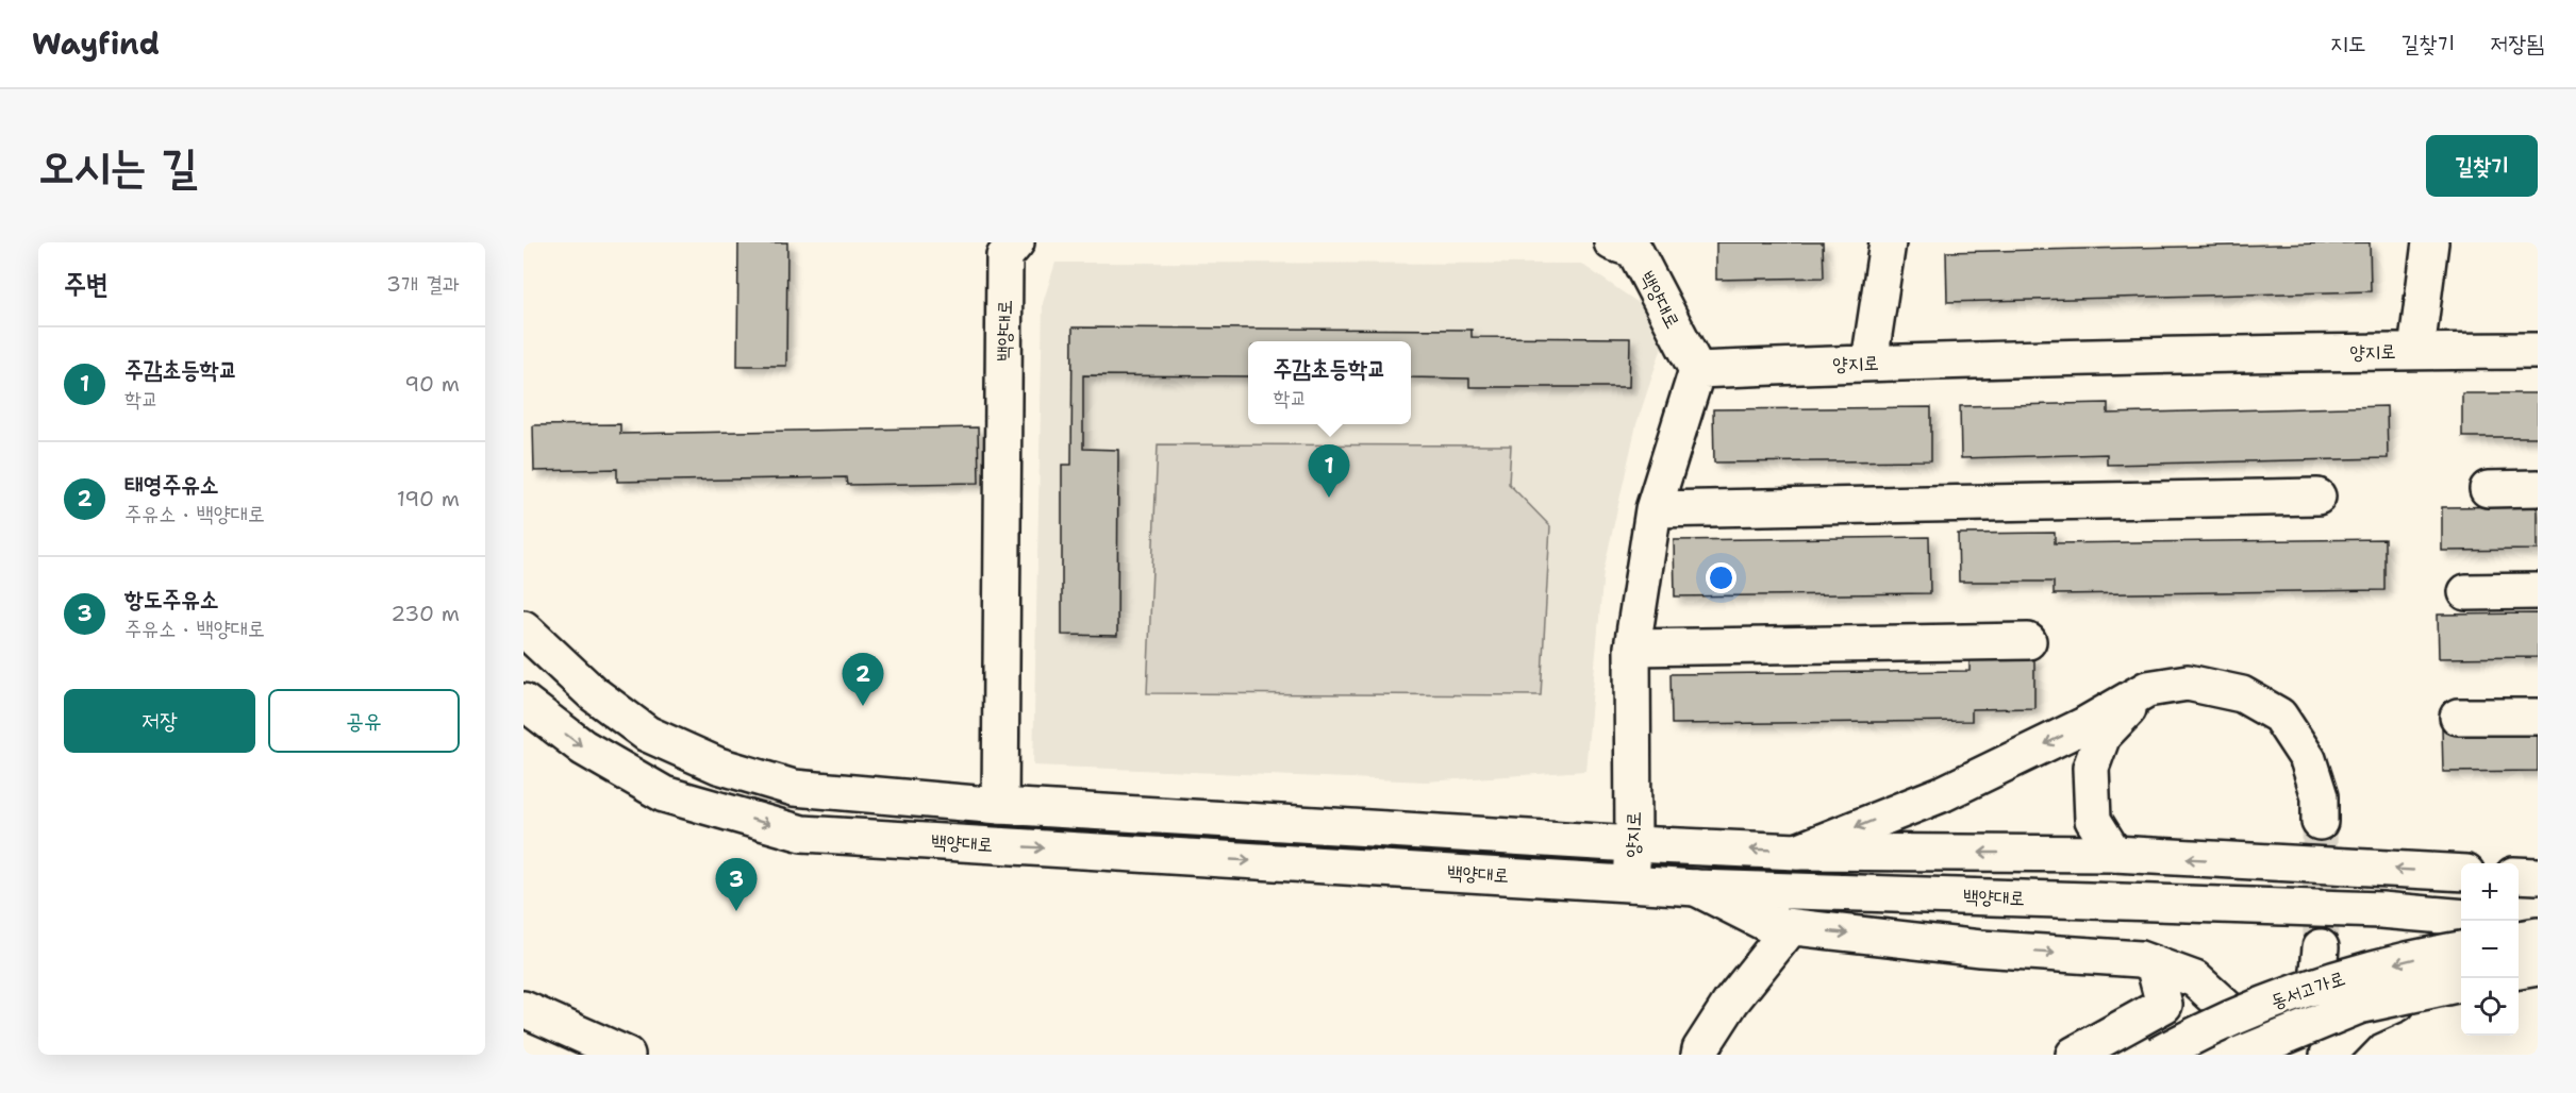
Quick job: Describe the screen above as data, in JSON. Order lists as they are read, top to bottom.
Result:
{
  "streets": {
    "main road": ["백양대로", "양지로", "동서고가로"]
  },
  "crossings": [
    ["백양대로", "양지로"]
  ],
  "page": {
    "header": "Wayfind",
    "nav": ["지도", "길찾기", "저장됨"],
    "buttons": [
      "길찾기",
      ["저장", "공유"]
    ],
    "title": "오시는 길",
    "heading": ["주변", "3개 결과"],
    "list": [
      {
        "mark": "1",
        "name": "주감초등학교",
        "note": "학교",
        "value": "90 m"
      },
      {
        "mark": "2",
        "name": "태영주유소",
        "note": "주유소 · 백양대로",
        "value": "190 m"
      },
      {
        "mark": "3",
        "name": "항도주유소",
        "note": "주유소 · 백양대로",
        "value": "230 m"
      }
    ],
    "popup": ["주감초등학교", "학교"],
    "pins": ["1", "2", "3"],
    "map_buttons": ["+", "−"]
  }
}
